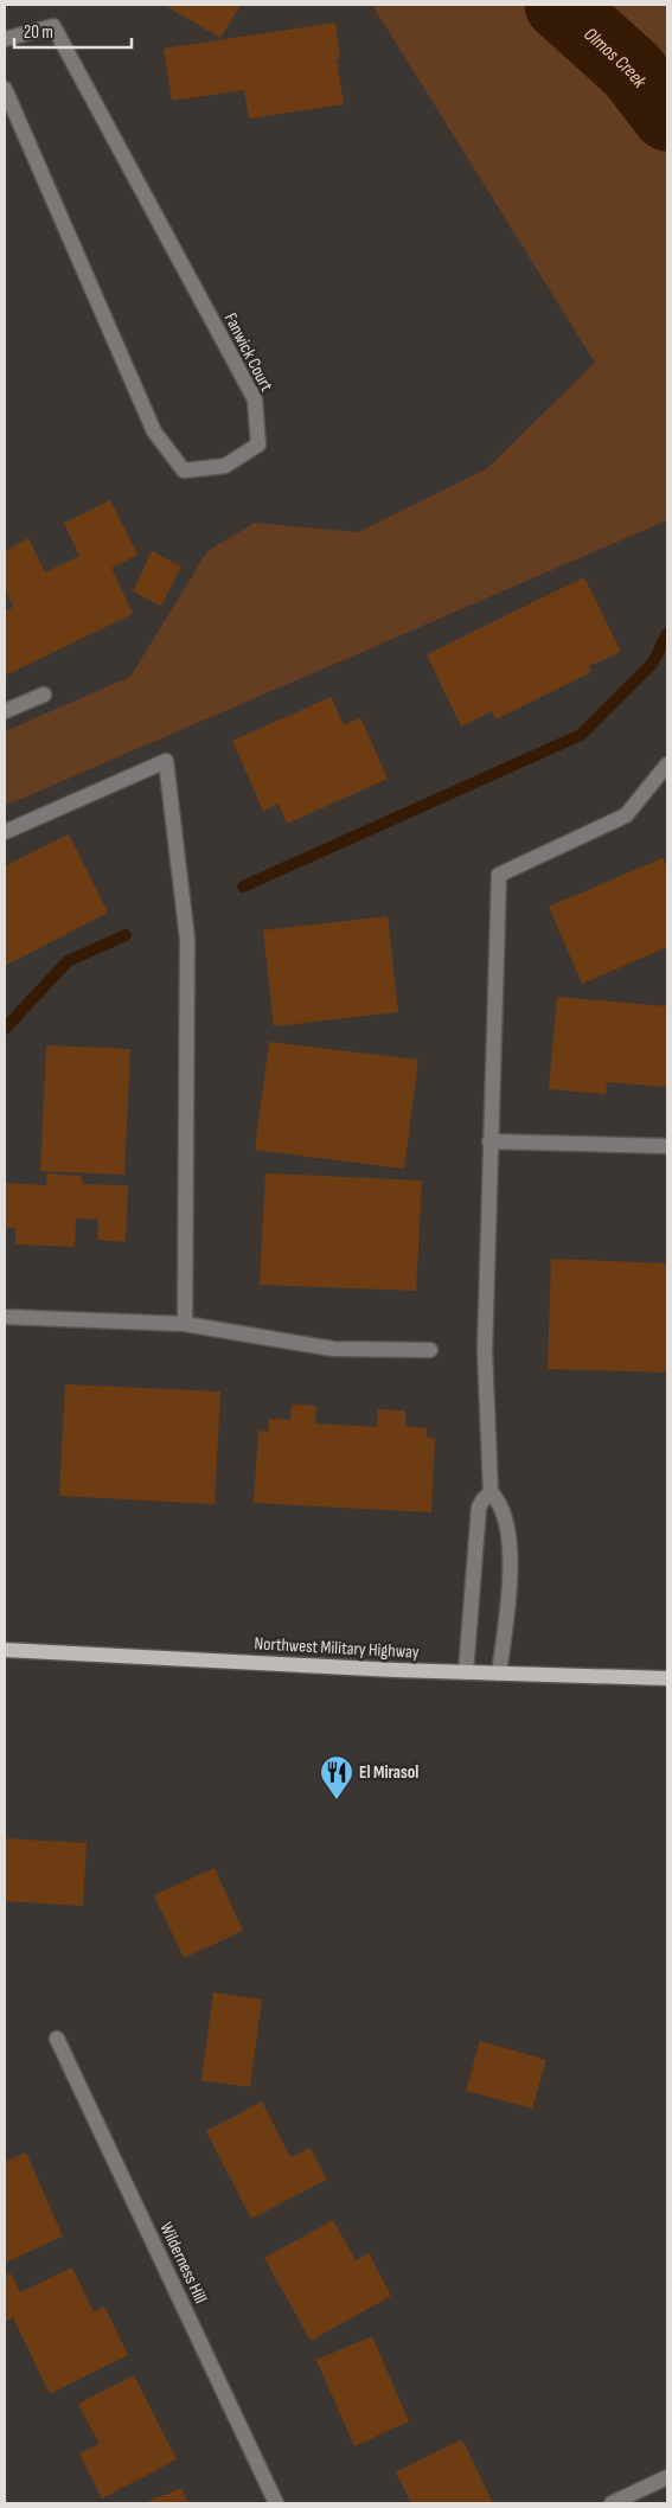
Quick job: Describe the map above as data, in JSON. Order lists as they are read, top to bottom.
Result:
{
  "streets": {
    "main road": ["Northwest Military Highway"],
    "street": ["Fanwick Court", "Wilderness Hill"]
  },
  "water": ["Olmos Creek"],
  "places": {
    "restaurant": ["El Mirasol"]
  },
  "scale_bar": "20 m"
}
